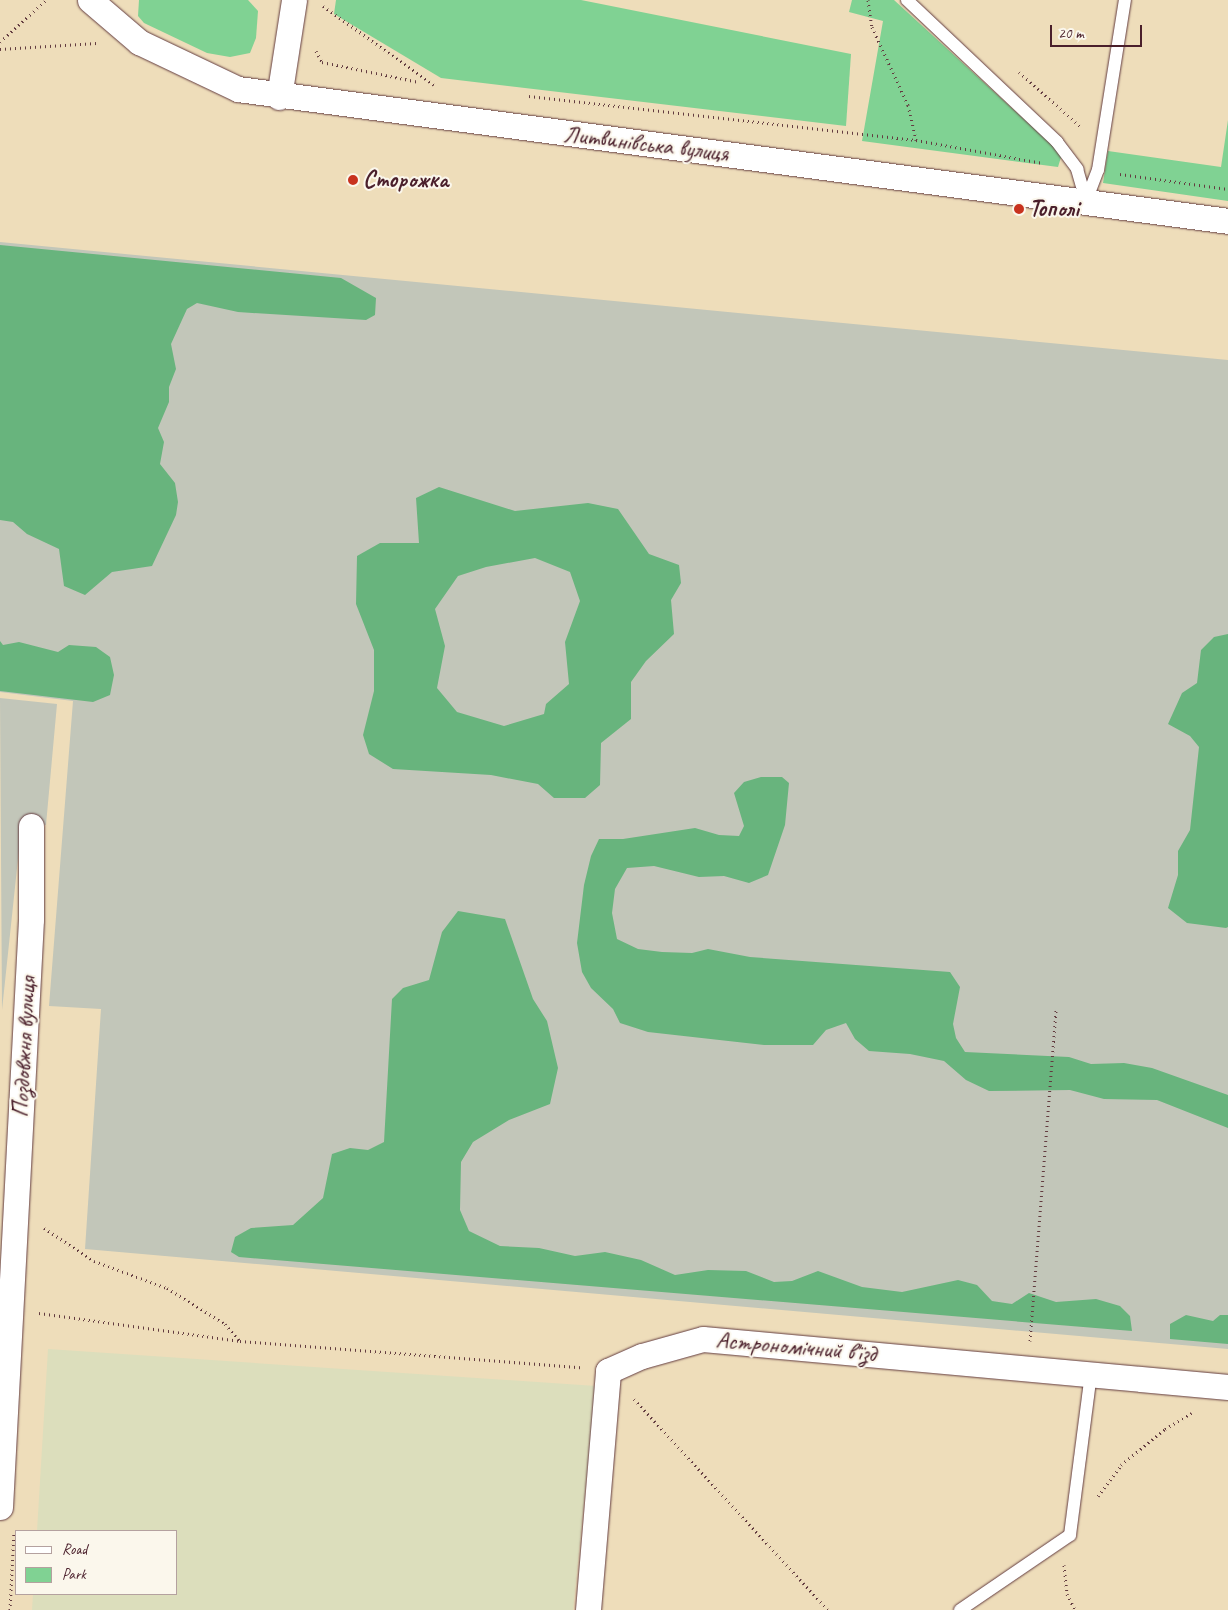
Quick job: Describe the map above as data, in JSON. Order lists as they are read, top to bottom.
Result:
{
  "streets": {
    "street": ["Литвинівська вулиця", "Поздовжня вулиця", "Астрономічний в'їзд"]
  },
  "places": ["Сторожка", "Тополі"],
  "legend": ["Road", "Park"],
  "scale_bar": "20 m"
}
